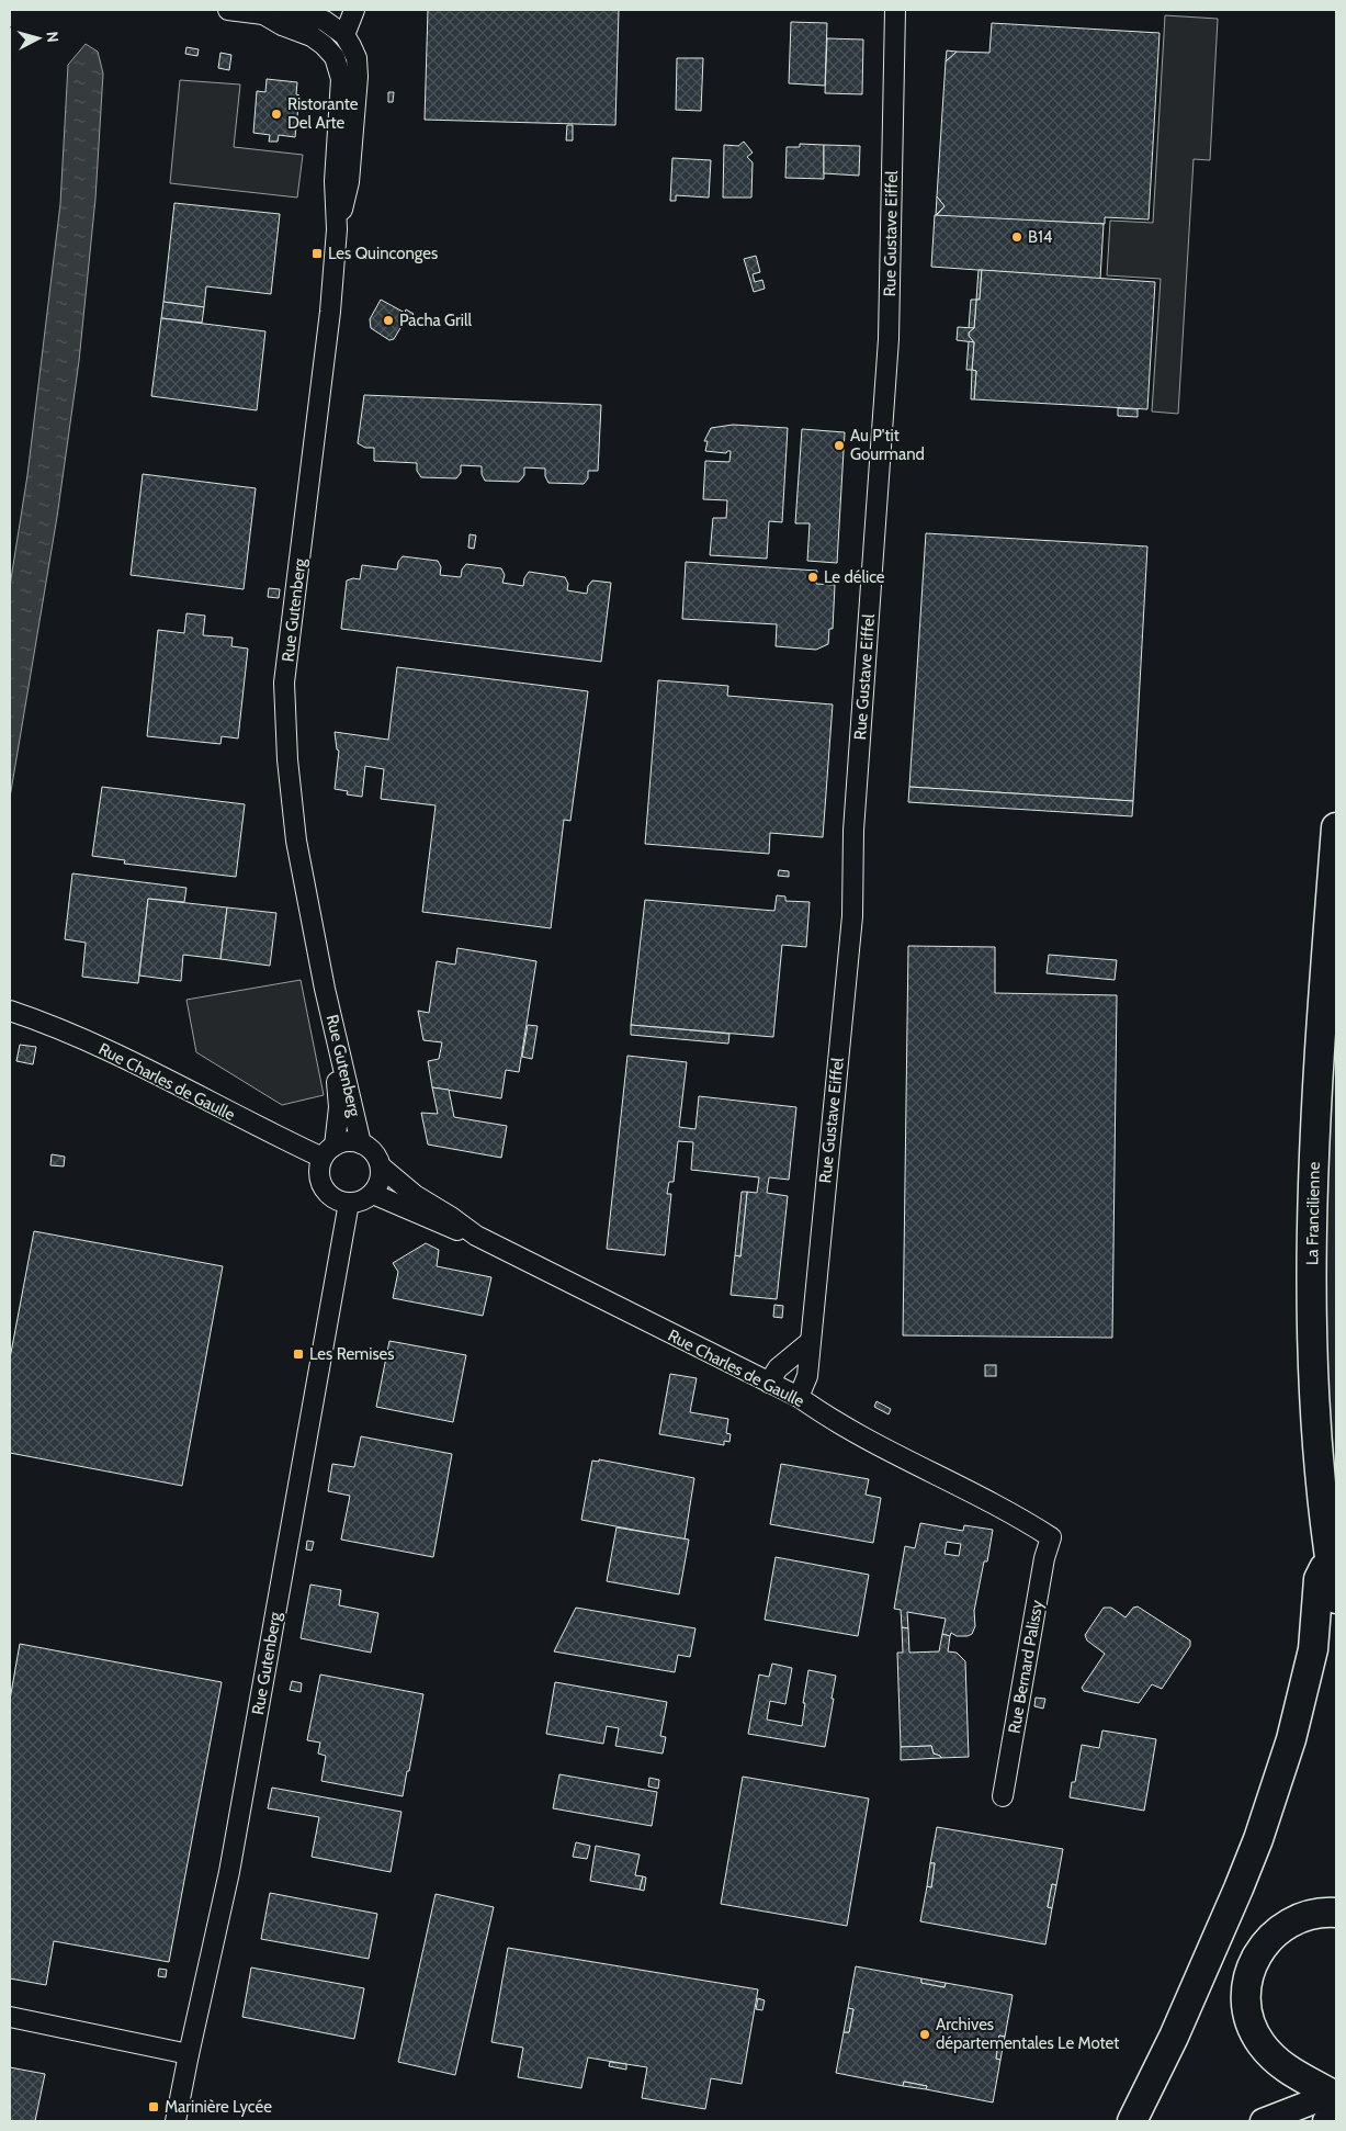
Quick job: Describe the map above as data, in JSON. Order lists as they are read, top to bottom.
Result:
{
  "streets": {
    "highway": ["La Francilienne"],
    "street": [
      "Rue Gustave Eiffel",
      "Rue Gutenberg",
      "Rue Charles de Gaulle",
      "Rue Bernard Palissy"
    ]
  },
  "crossings": [
    ["Rue Gustave Eiffel", "Rue Charles de Gaulle"],
    ["Rue Gutenberg", "Rue Charles de Gaulle"],
    ["Rue Charles de Gaulle", "Rue Bernard Palissy"]
  ],
  "places": {
    "other": [
      "Ristorante Del Arte",
      "B14",
      "Pacha Grill",
      "Au P'tit Gourmand",
      "Le délice",
      "Archives départementales Le Motet"
    ],
    "transit": ["Les Quinconges", "Les Remises", "Marinière Lycée"]
  },
  "north": "right"
}
